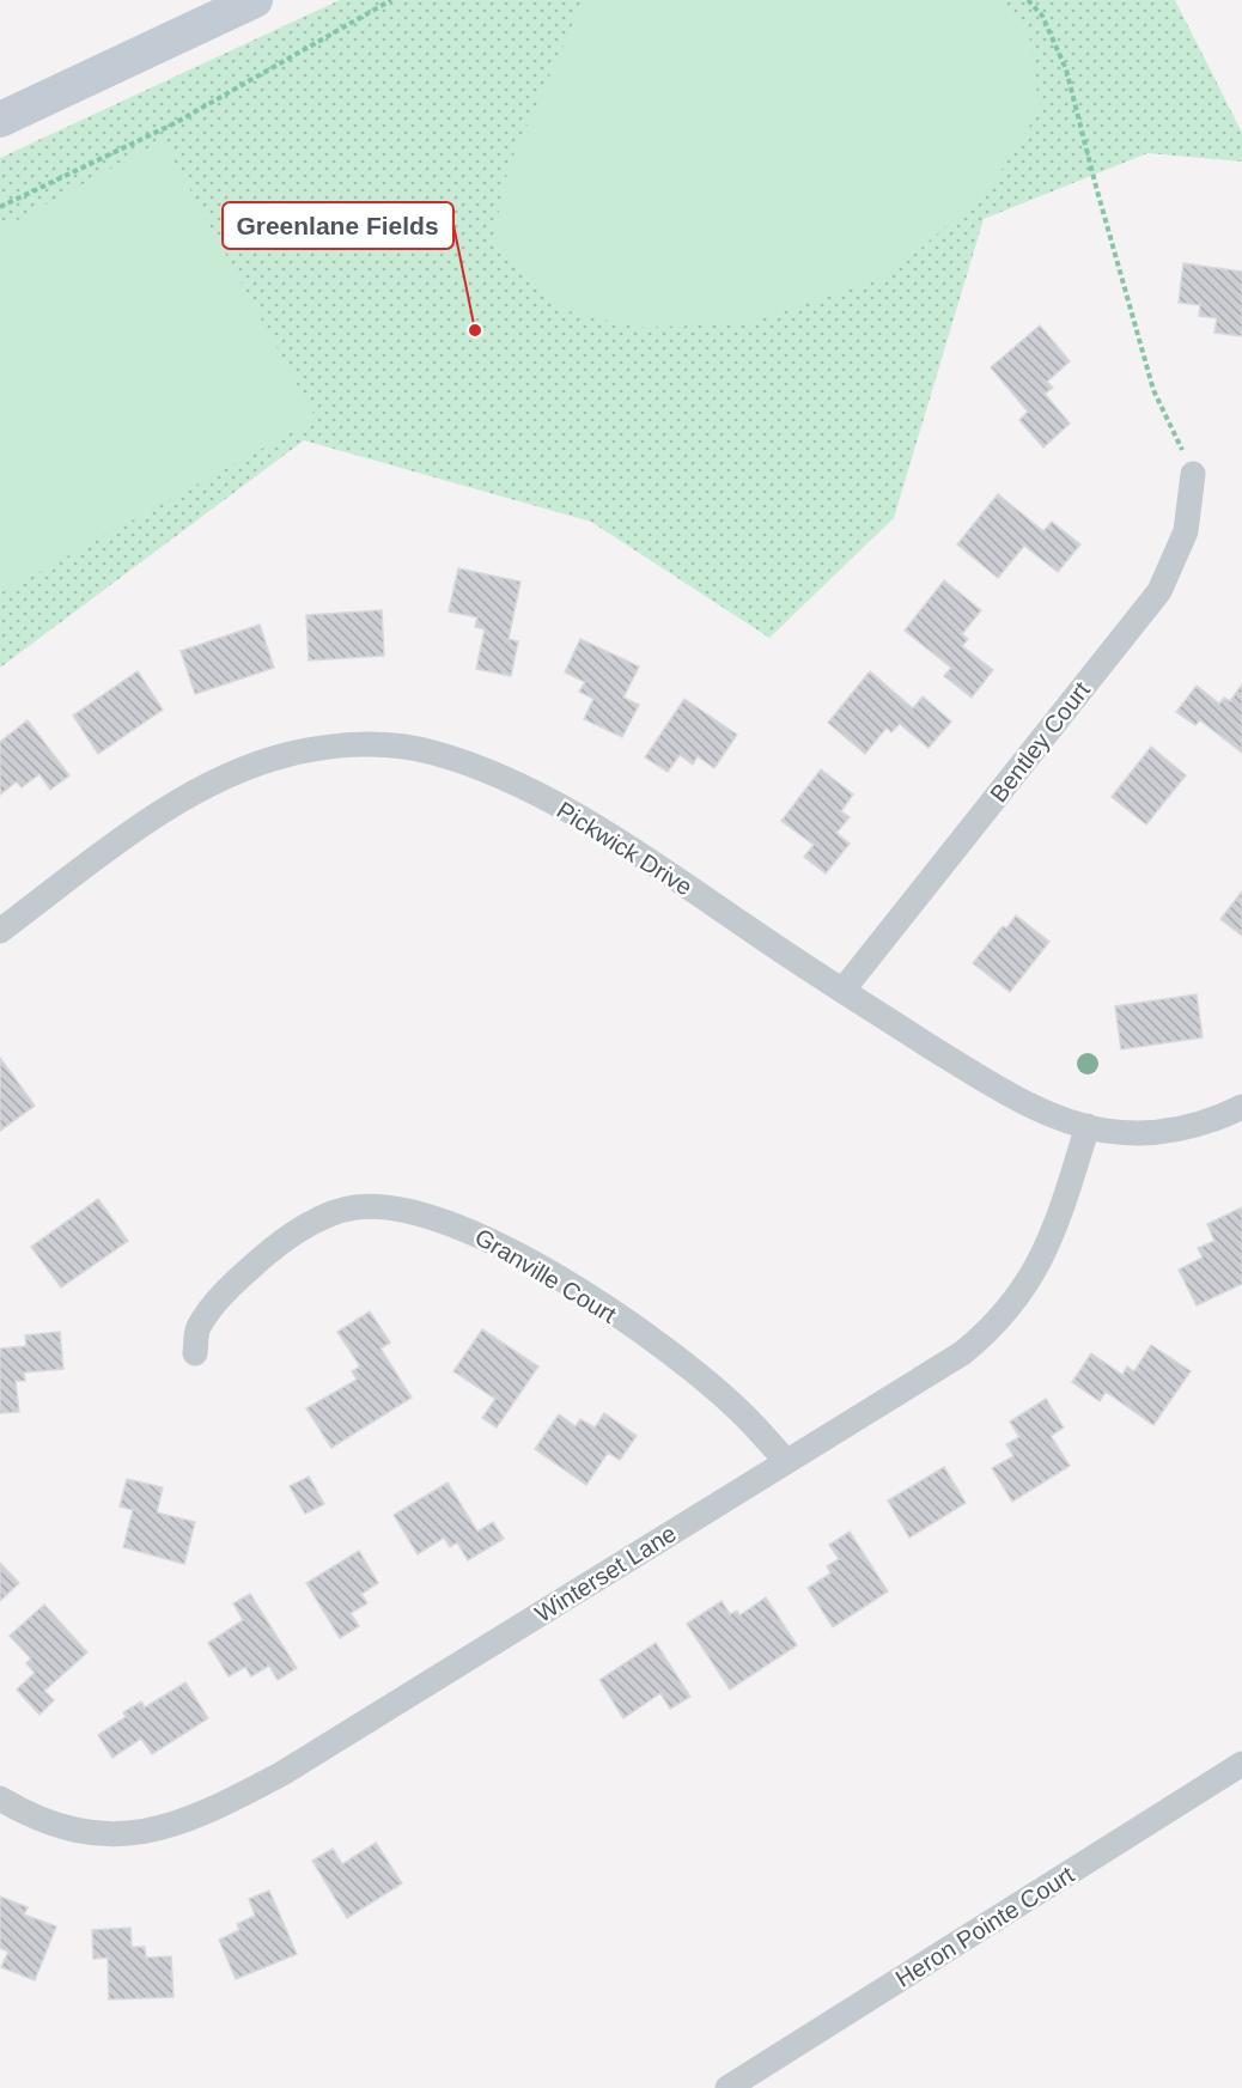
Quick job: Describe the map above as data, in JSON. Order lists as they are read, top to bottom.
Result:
{
  "streets": {
    "street": [
      "Bentley Court",
      "Pickwick Drive",
      "Granville Court",
      "Winterset Lane",
      "Heron Pointe Court"
    ]
  },
  "crossings": [
    ["Bentley Court", "Pickwick Drive"],
    ["Pickwick Drive", "Winterset Lane"],
    ["Granville Court", "Winterset Lane"]
  ],
  "places": ["Greenlane Fields"]
}
